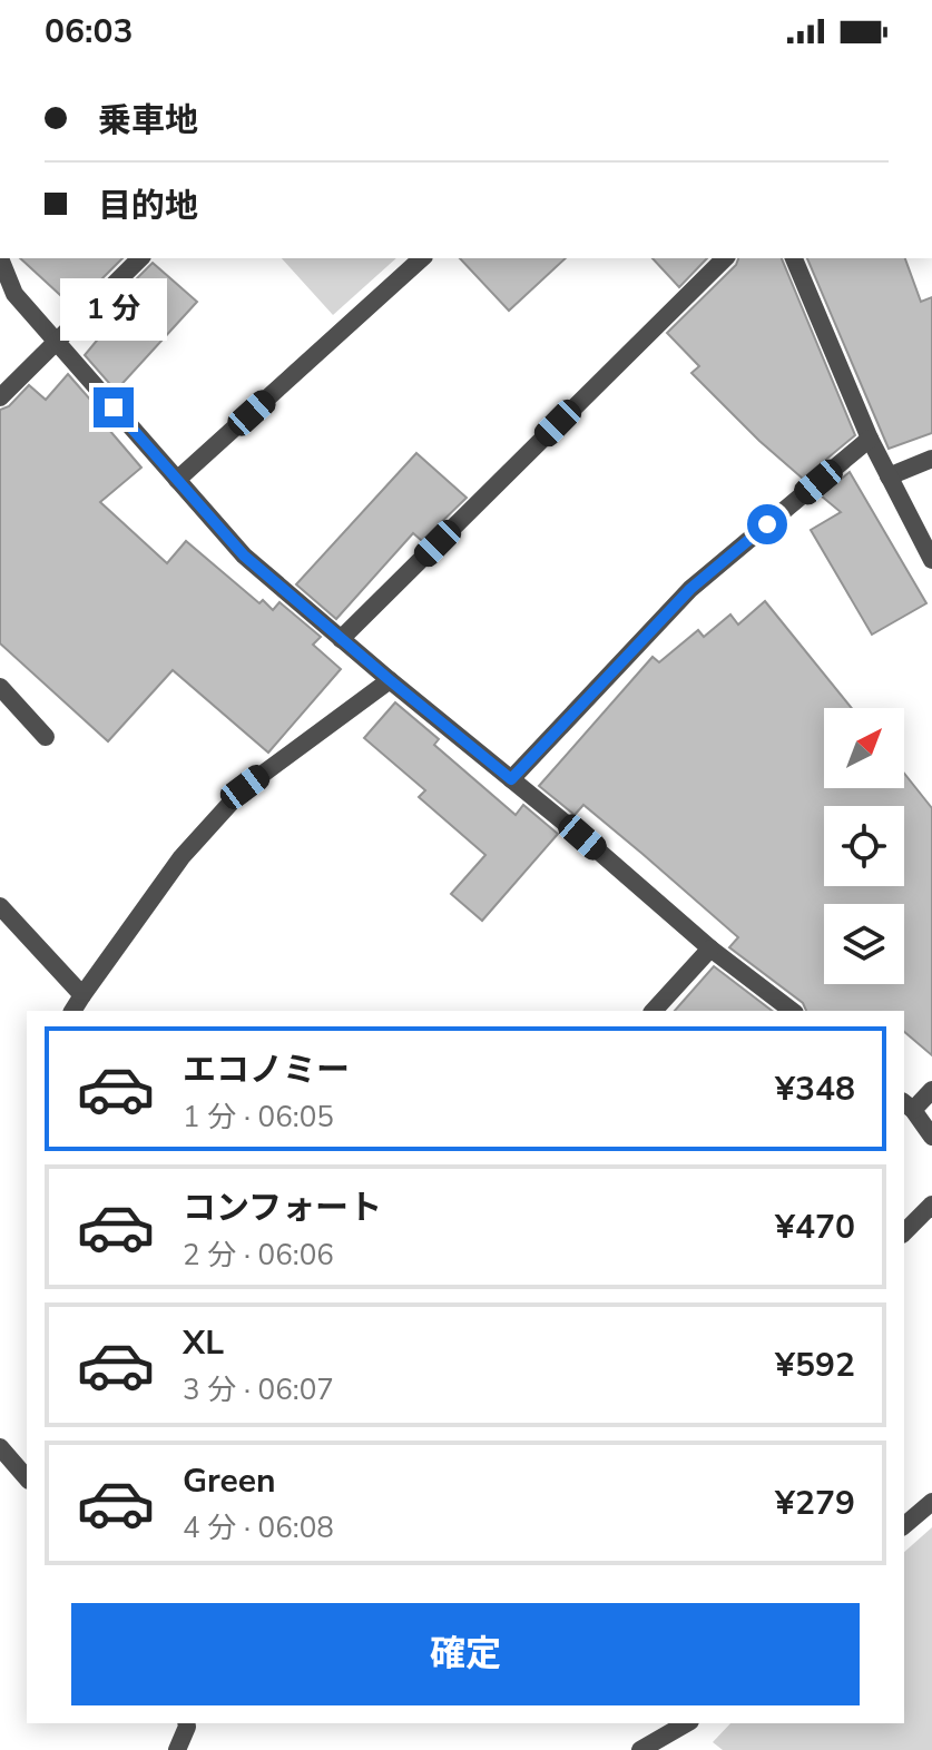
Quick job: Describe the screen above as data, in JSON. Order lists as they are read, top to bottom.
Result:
{
  "north": "top right",
  "page": {
    "status": "06:03",
    "banner": ["乗車地", "目的地"],
    "bubble": "1 分",
    "list": [
      {
        "name": "エコノミー",
        "note": "1 分 · 06:05",
        "value": "¥348"
      },
      {
        "name": "コンフォート",
        "note": "2 分 · 06:06",
        "value": "¥470"
      },
      {
        "name": "XL",
        "note": "3 分 · 06:07",
        "value": "¥592"
      },
      {
        "name": "Green",
        "note": "4 分 · 06:08",
        "value": "¥279"
      }
    ],
    "buttons": "確定"
  }
}
